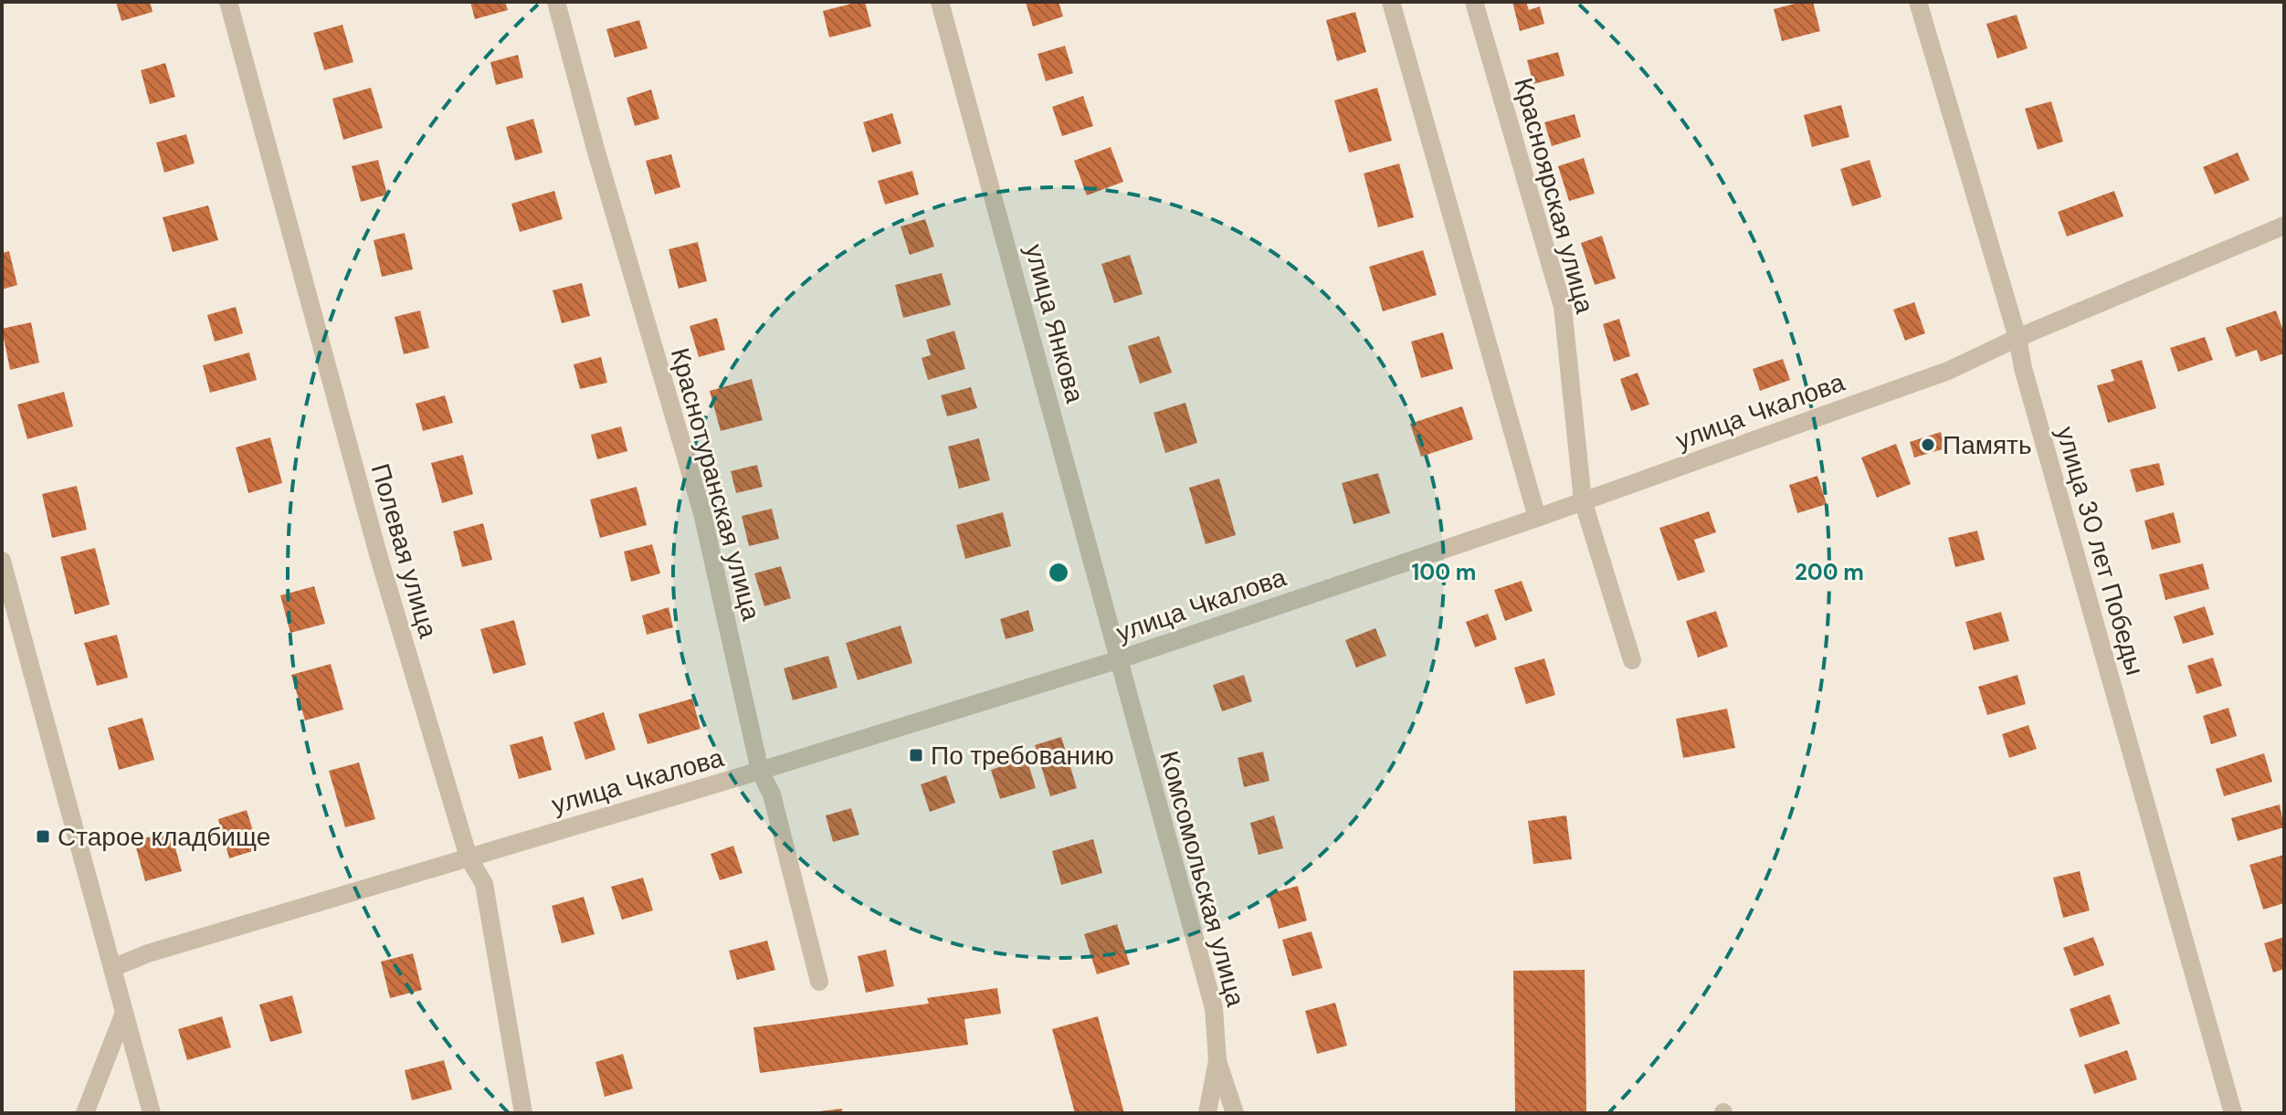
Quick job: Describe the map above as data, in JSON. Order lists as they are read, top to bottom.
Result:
{
  "streets": {
    "street": [
      "Красноярская улица",
      "улица Янкова",
      "улица Чкалова",
      "Краснотуранская улица",
      "Полевая улица",
      "улица 30 лет Победы",
      "Комсомольская улица"
    ]
  },
  "crossings": [
    ["Красноярская улица", "улица Чкалова"],
    ["улица Янкова", "улица Чкалова"],
    ["улица Янкова", "Комсомольская улица"],
    ["улица Чкалова", "Краснотуранская улица"],
    ["улица Чкалова", "Полевая улица"],
    ["улица Чкалова", "улица 30 лет Победы"],
    ["улица Чкалова", "Комсомольская улица"]
  ],
  "places": {
    "other": ["Память"],
    "transit": ["По требованию", "Старое кладбище"]
  },
  "rings": ["100 m", "200 m"]
}
